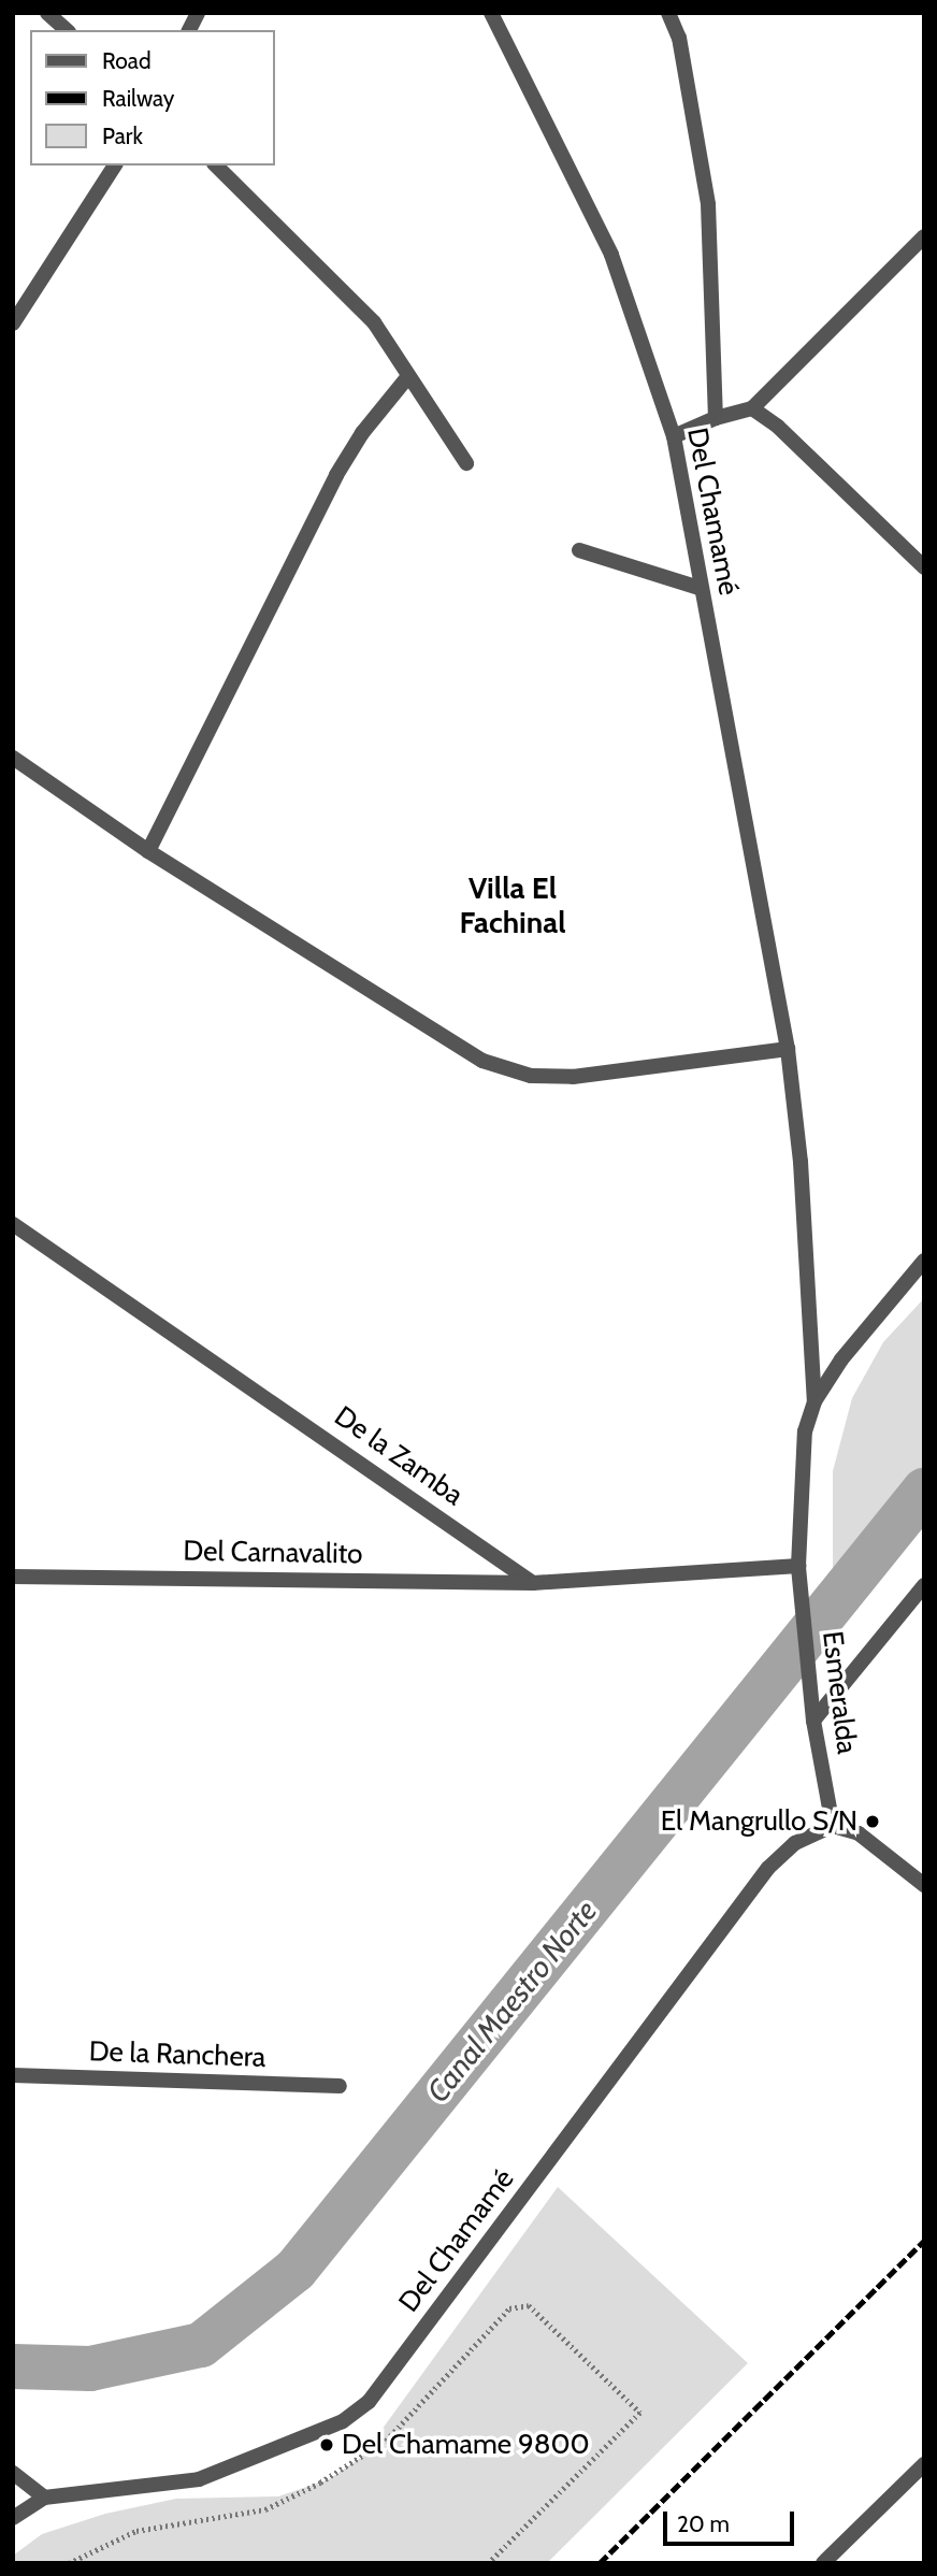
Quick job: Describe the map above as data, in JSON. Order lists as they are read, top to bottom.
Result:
{
  "streets": {
    "street": [
      "Del Chamamé",
      "De la Zamba",
      "Del Carnavalito",
      "Esmeralda",
      "De la Ranchera"
    ]
  },
  "crossings": [
    ["Del Chamamé", "Esmeralda"],
    ["De la Zamba", "Del Carnavalito"]
  ],
  "districts": ["Villa El Fachinal"],
  "water": ["Canal Maestro Norte"],
  "places": ["El Mangrullo S/N", "Del Chamame 9800"],
  "legend": ["Road", "Railway", "Park"],
  "scale_bar": "20 m"
}
